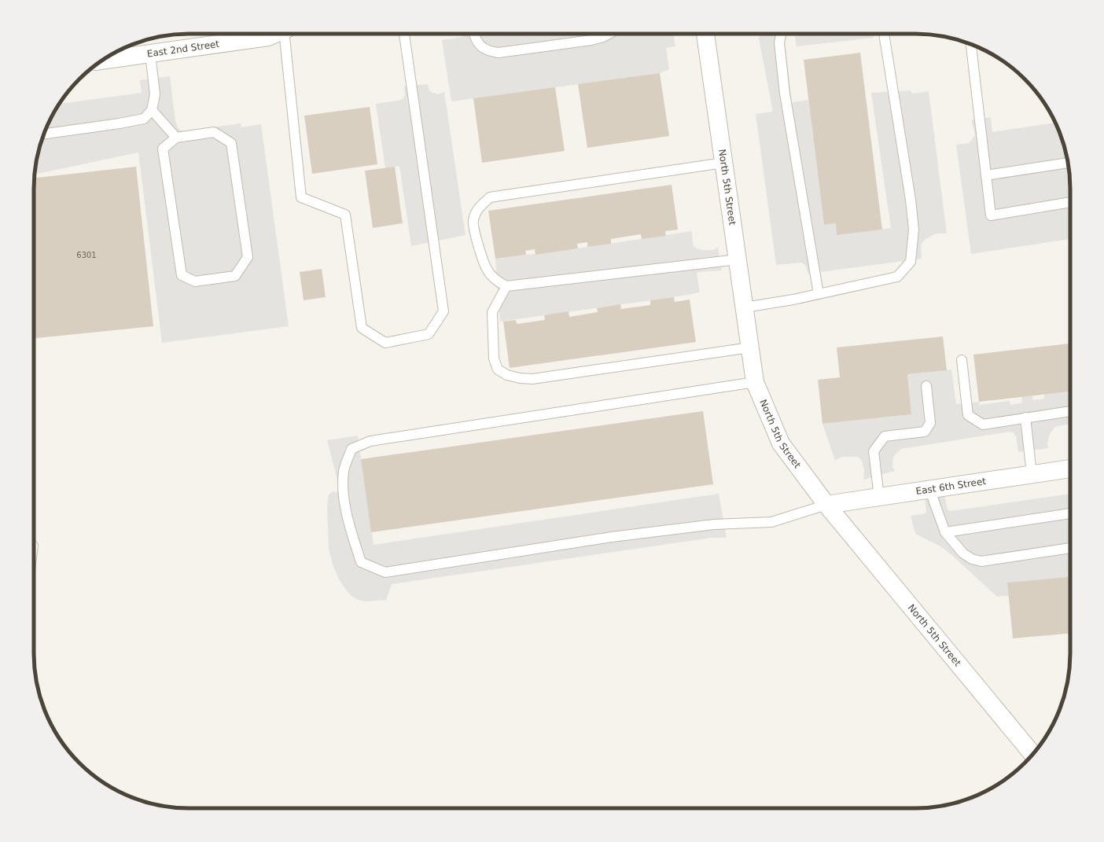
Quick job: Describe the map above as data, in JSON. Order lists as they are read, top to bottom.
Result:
{
  "streets": {
    "street": ["East 2nd Street", "North 5th Street", "East 6th Street"]
  },
  "crossings": [
    ["North 5th Street", "East 6th Street"]
  ],
  "house_numbers": ["6301"]
}
